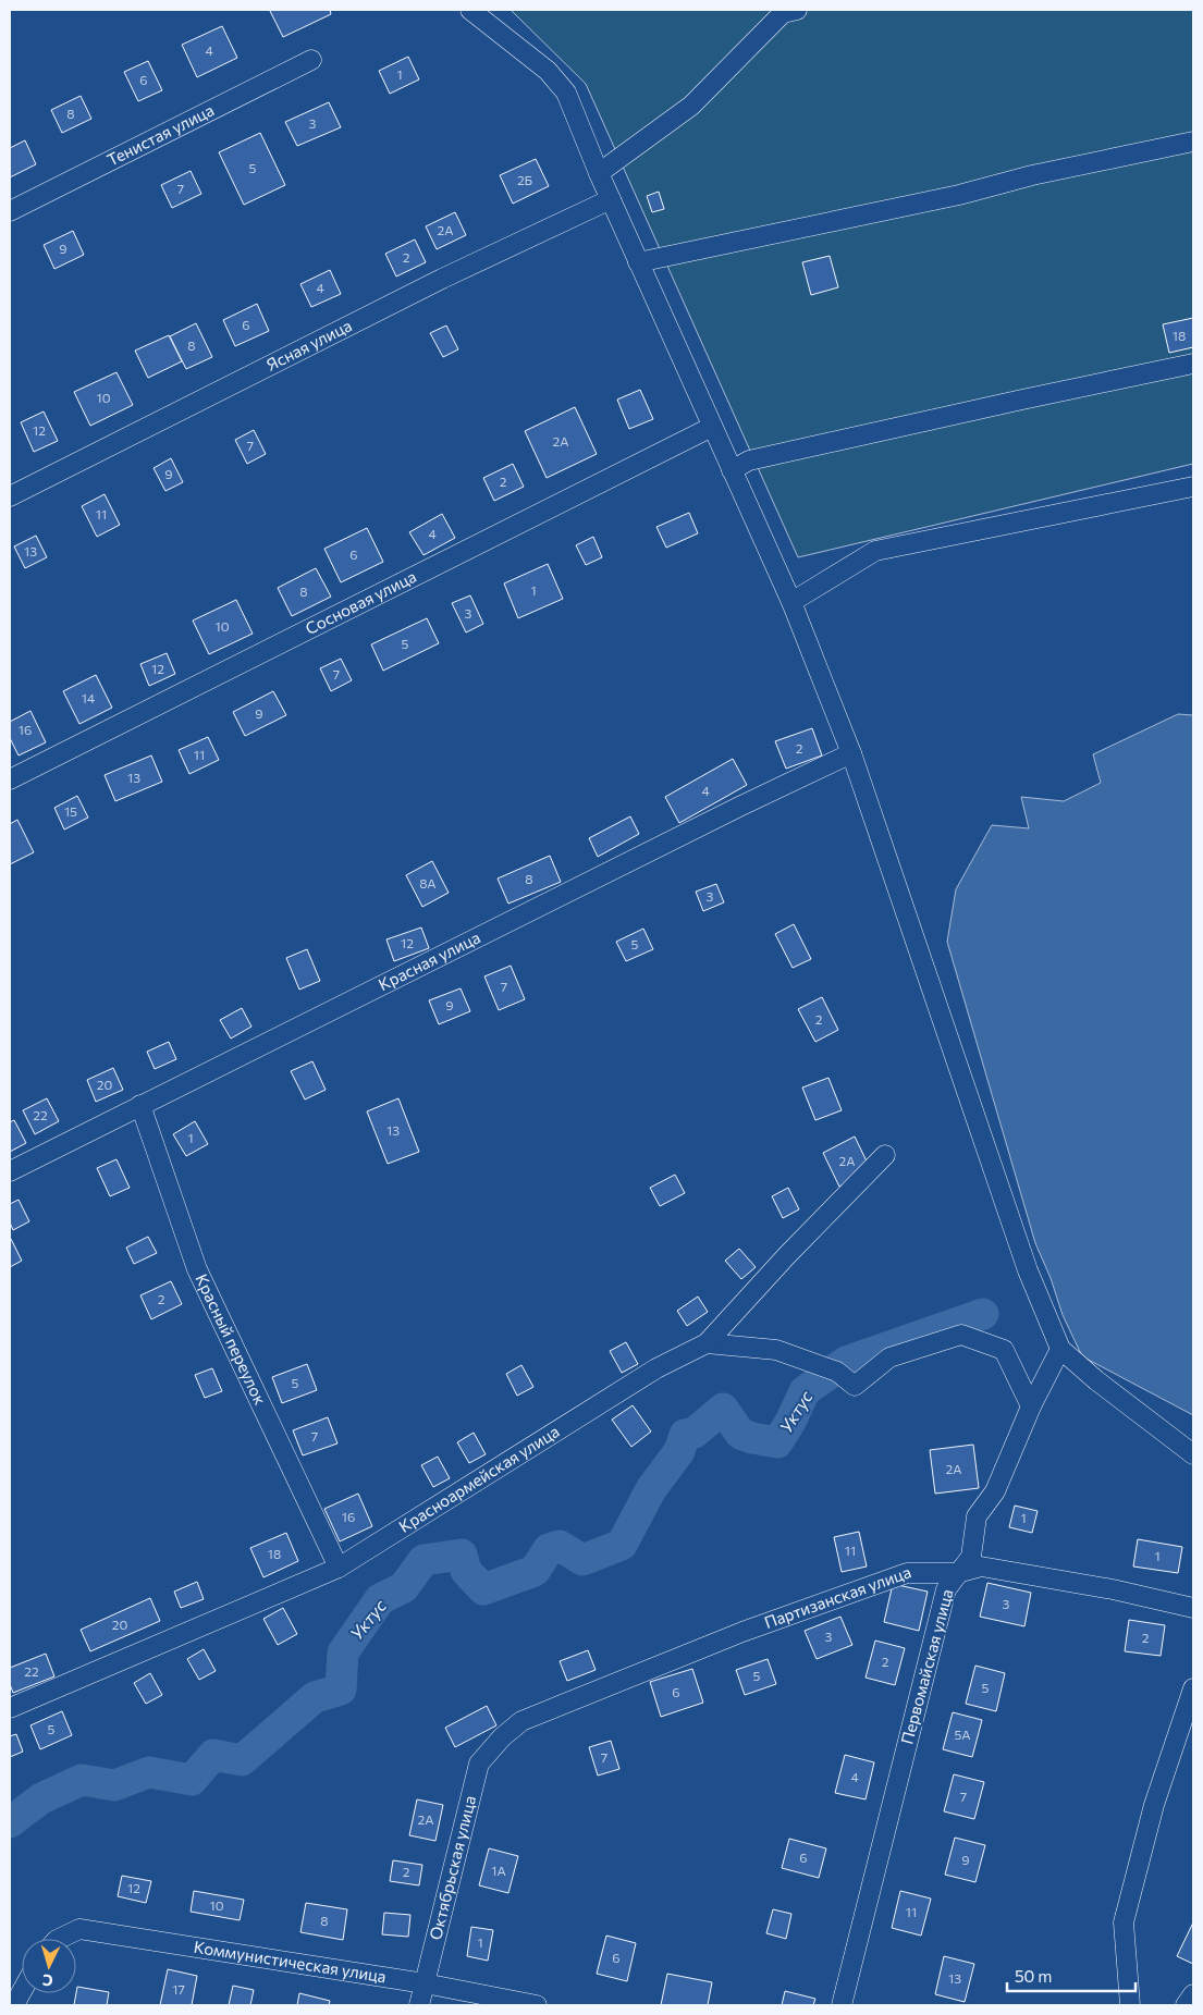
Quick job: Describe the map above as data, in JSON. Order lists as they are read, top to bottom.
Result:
{
  "streets": {
    "street": [
      "Тенистая улица",
      "Ясная улица",
      "Сосновая улица",
      "Красная улица",
      "Красный переулок",
      "Красноармейская улица",
      "Партизанская улица",
      "Первомайская улица",
      "Октябрьская улица",
      "Коммунистическая улица"
    ]
  },
  "crossings": [
    ["Красная улица", "Красный переулок"],
    ["Красный переулок", "Красноармейская улица"],
    ["Партизанская улица", "Первомайская улица"],
    ["Партизанская улица", "Октябрьская улица"],
    ["Октябрьская улица", "Коммунистическая улица"]
  ],
  "water": ["Уктус"],
  "house_numbers": [
    "4",
    "1",
    "6",
    "8",
    "3",
    "5",
    "2Б",
    "7",
    "2А",
    "9",
    "2",
    "4",
    "6",
    "18",
    "8",
    "10",
    "12",
    "2А",
    "7",
    "9",
    "2",
    "11",
    "4",
    "13",
    "6",
    "1",
    "8",
    "3",
    "10",
    "5",
    "12",
    "7",
    "14",
    "9",
    "16",
    "2",
    "11",
    "13",
    "4",
    "15",
    "8",
    "8А",
    "3",
    "12",
    "5",
    "7",
    "9",
    "2",
    "20",
    "22",
    "13",
    "1",
    "2А",
    "2",
    "5",
    "7",
    "2А",
    "16",
    "1",
    "11",
    "18",
    "1",
    "3",
    "20",
    "3",
    "2",
    "2",
    "22",
    "5",
    "5",
    "6",
    "5",
    "5А",
    "7",
    "4",
    "7",
    "2А",
    "6",
    "9",
    "1А",
    "2",
    "12",
    "10",
    "11",
    "8",
    "1",
    "6",
    "13",
    "17"
  ],
  "scale_bar": "50 m",
  "north": "bottom"
}
